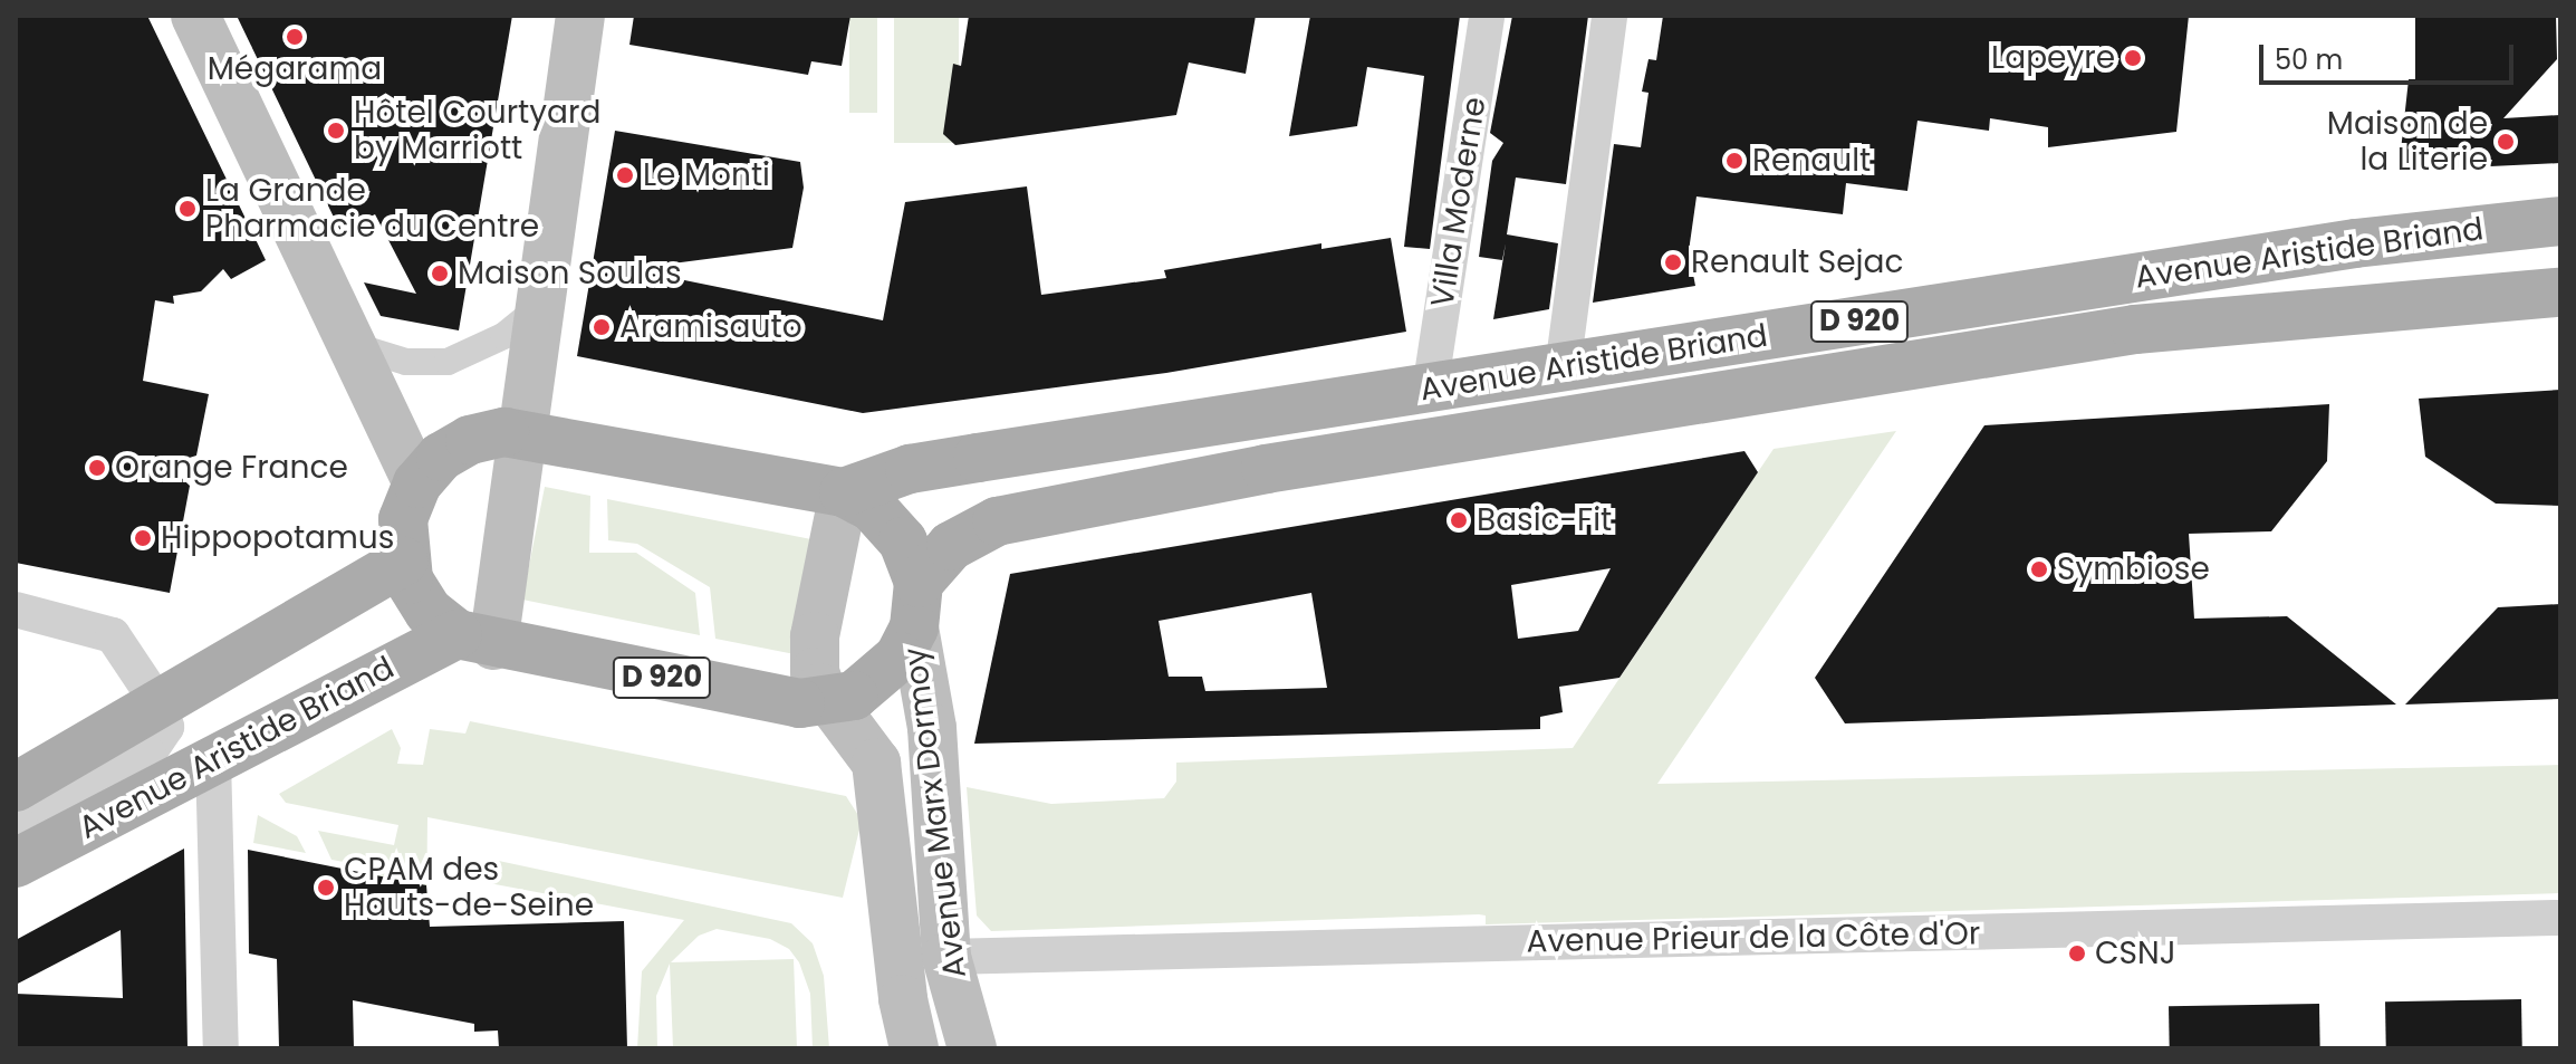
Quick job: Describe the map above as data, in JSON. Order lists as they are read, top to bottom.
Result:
{
  "streets": {
    "main road": ["Avenue Aristide Briand", "D 920", "Avenue Marx Dormoy"],
    "street": ["Villa Moderne", "Avenue Prieur de la Côte d'Or"]
  },
  "crossings": [
    ["Villa Moderne", "Avenue Aristide Briand"],
    ["Avenue Aristide Briand", "Avenue Marx Dormoy"],
    ["Avenue Marx Dormoy", "Avenue Prieur de la Côte d'Or"]
  ],
  "places": [
    "Mégarama",
    "Lapeyre",
    "Hôtel Courtyard by Marriott",
    "Maison de la Literie",
    "Renault",
    "Le Monti",
    "La Grande Pharmacie du Centre",
    "Renault Sejac",
    "Maison Soulas",
    "Aramisauto",
    "Orange France",
    "Basic-Fit",
    "Hippopotamus",
    "Symbiose",
    "CPAM des Hauts-de-Seine",
    "CSNJ"
  ],
  "scale_bar": "50 m"
}
